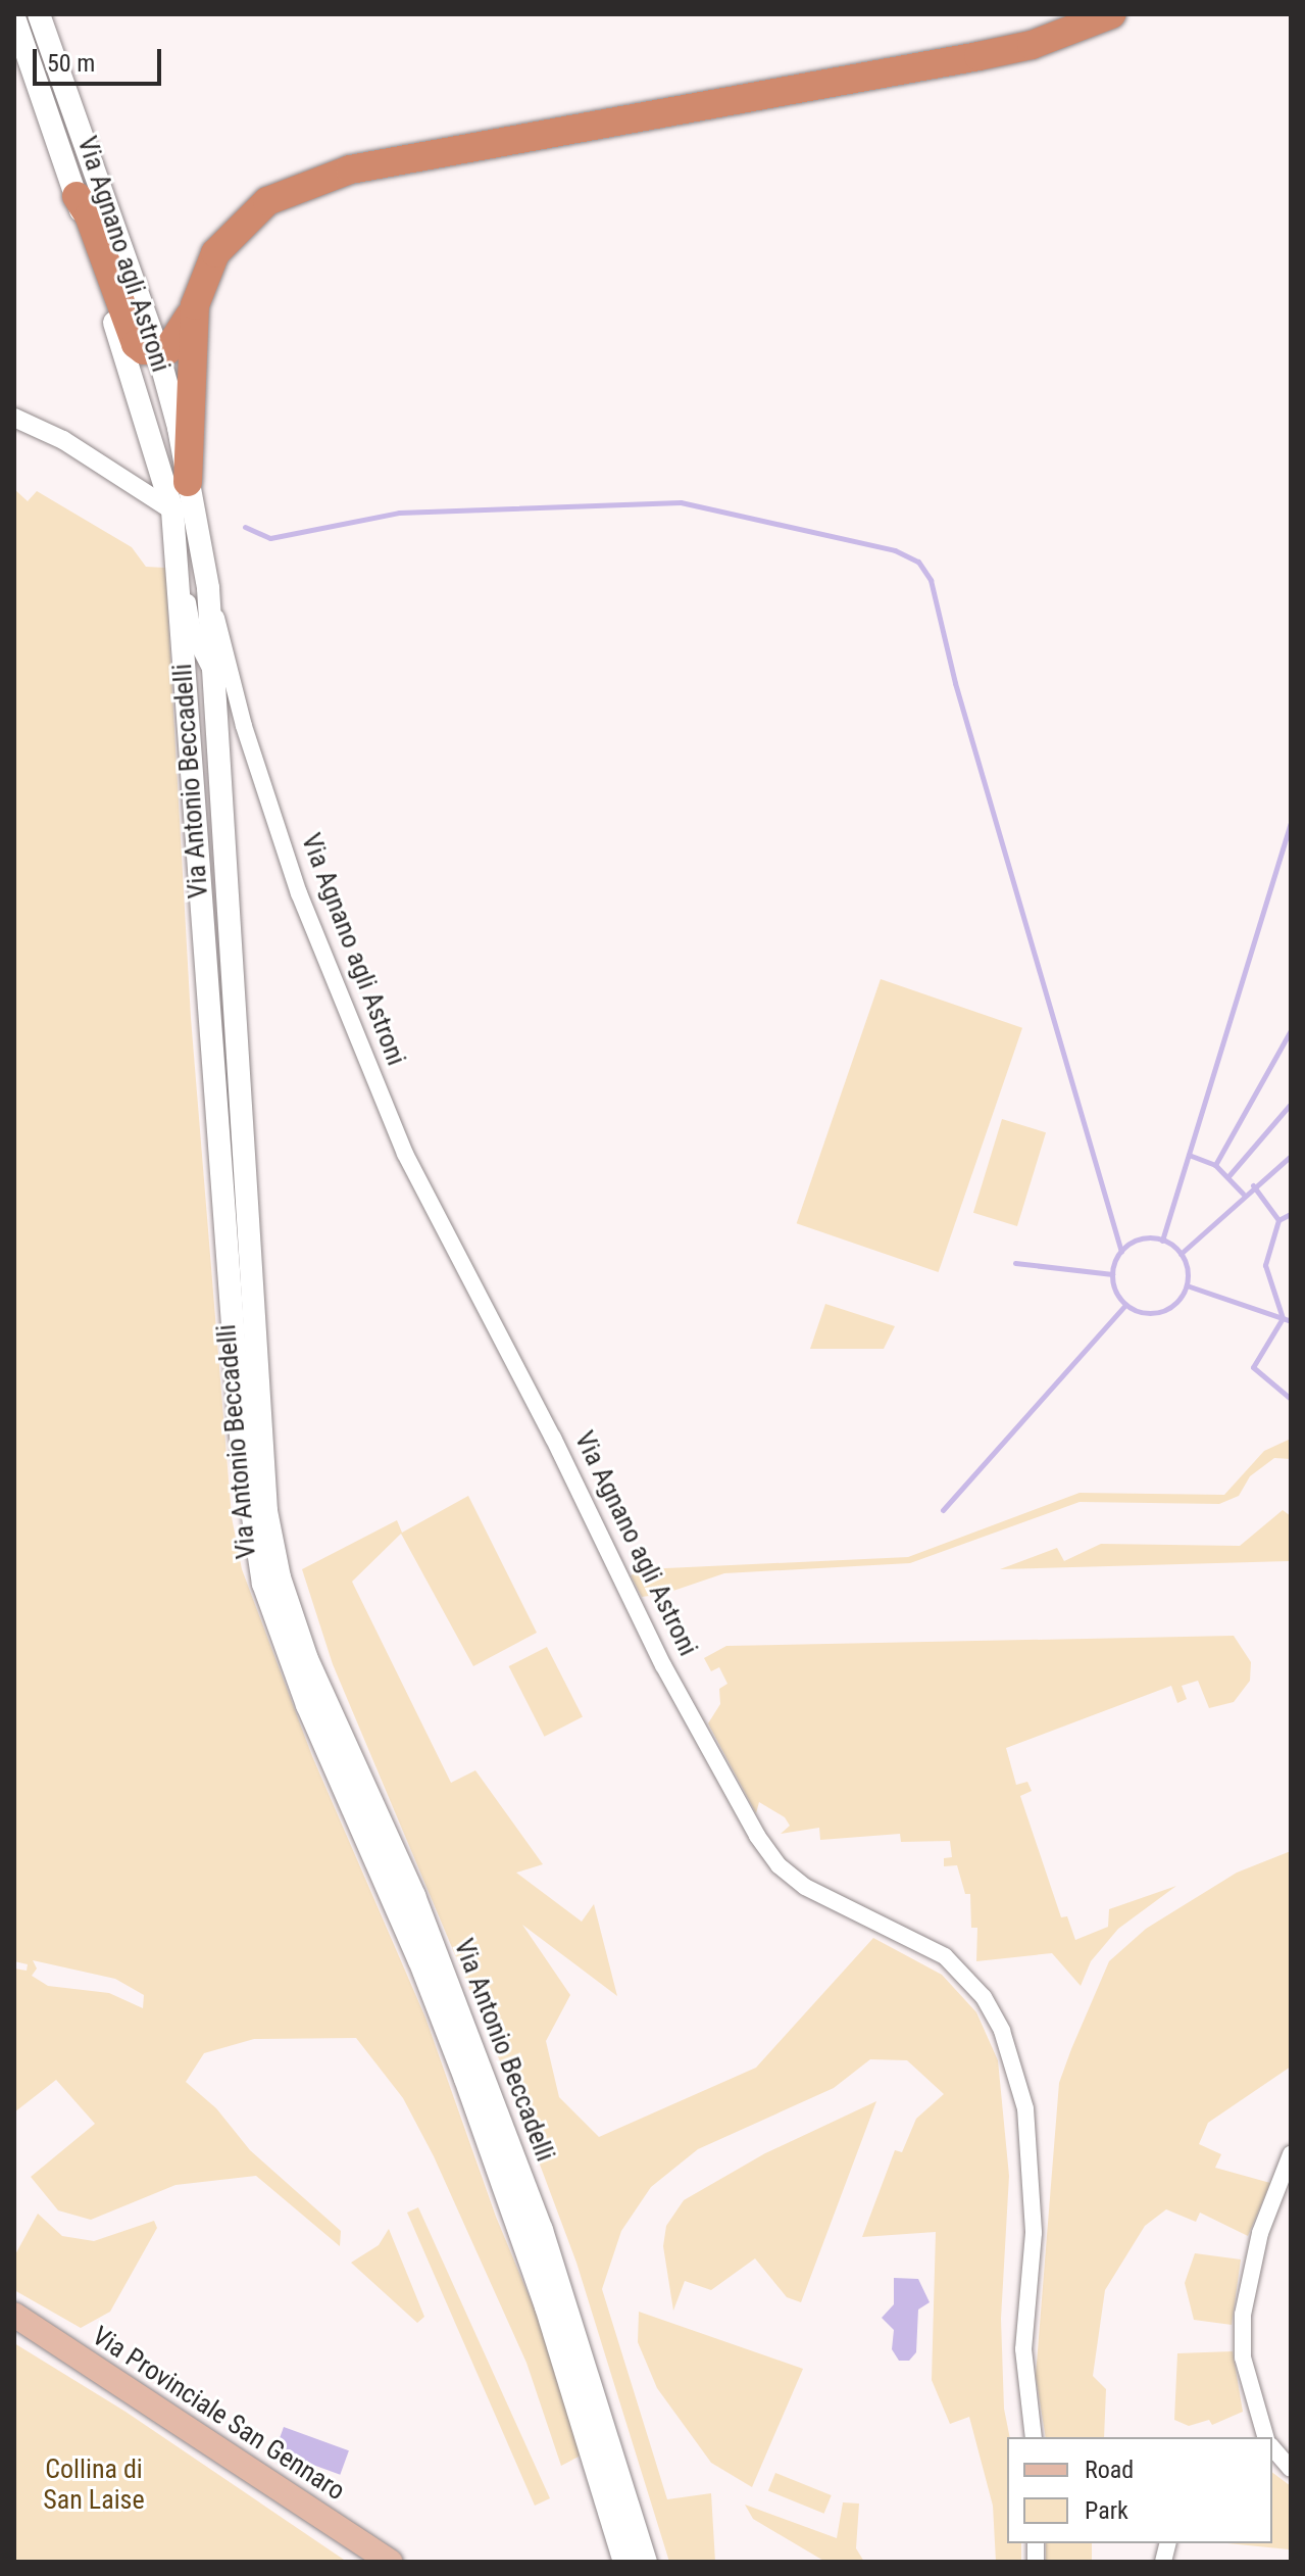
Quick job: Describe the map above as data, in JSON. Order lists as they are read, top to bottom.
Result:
{
  "streets": {
    "main road": ["Via Agnano agli Astroni", "Via Antonio Beccadelli", "Via Provinciale San Gennaro"]
  },
  "crossings": [
    ["Via Agnano agli Astroni", "Via Antonio Beccadelli"]
  ],
  "parks": ["Collina di San Laise"],
  "legend": ["Road", "Park"],
  "scale_bar": "50 m"
}
